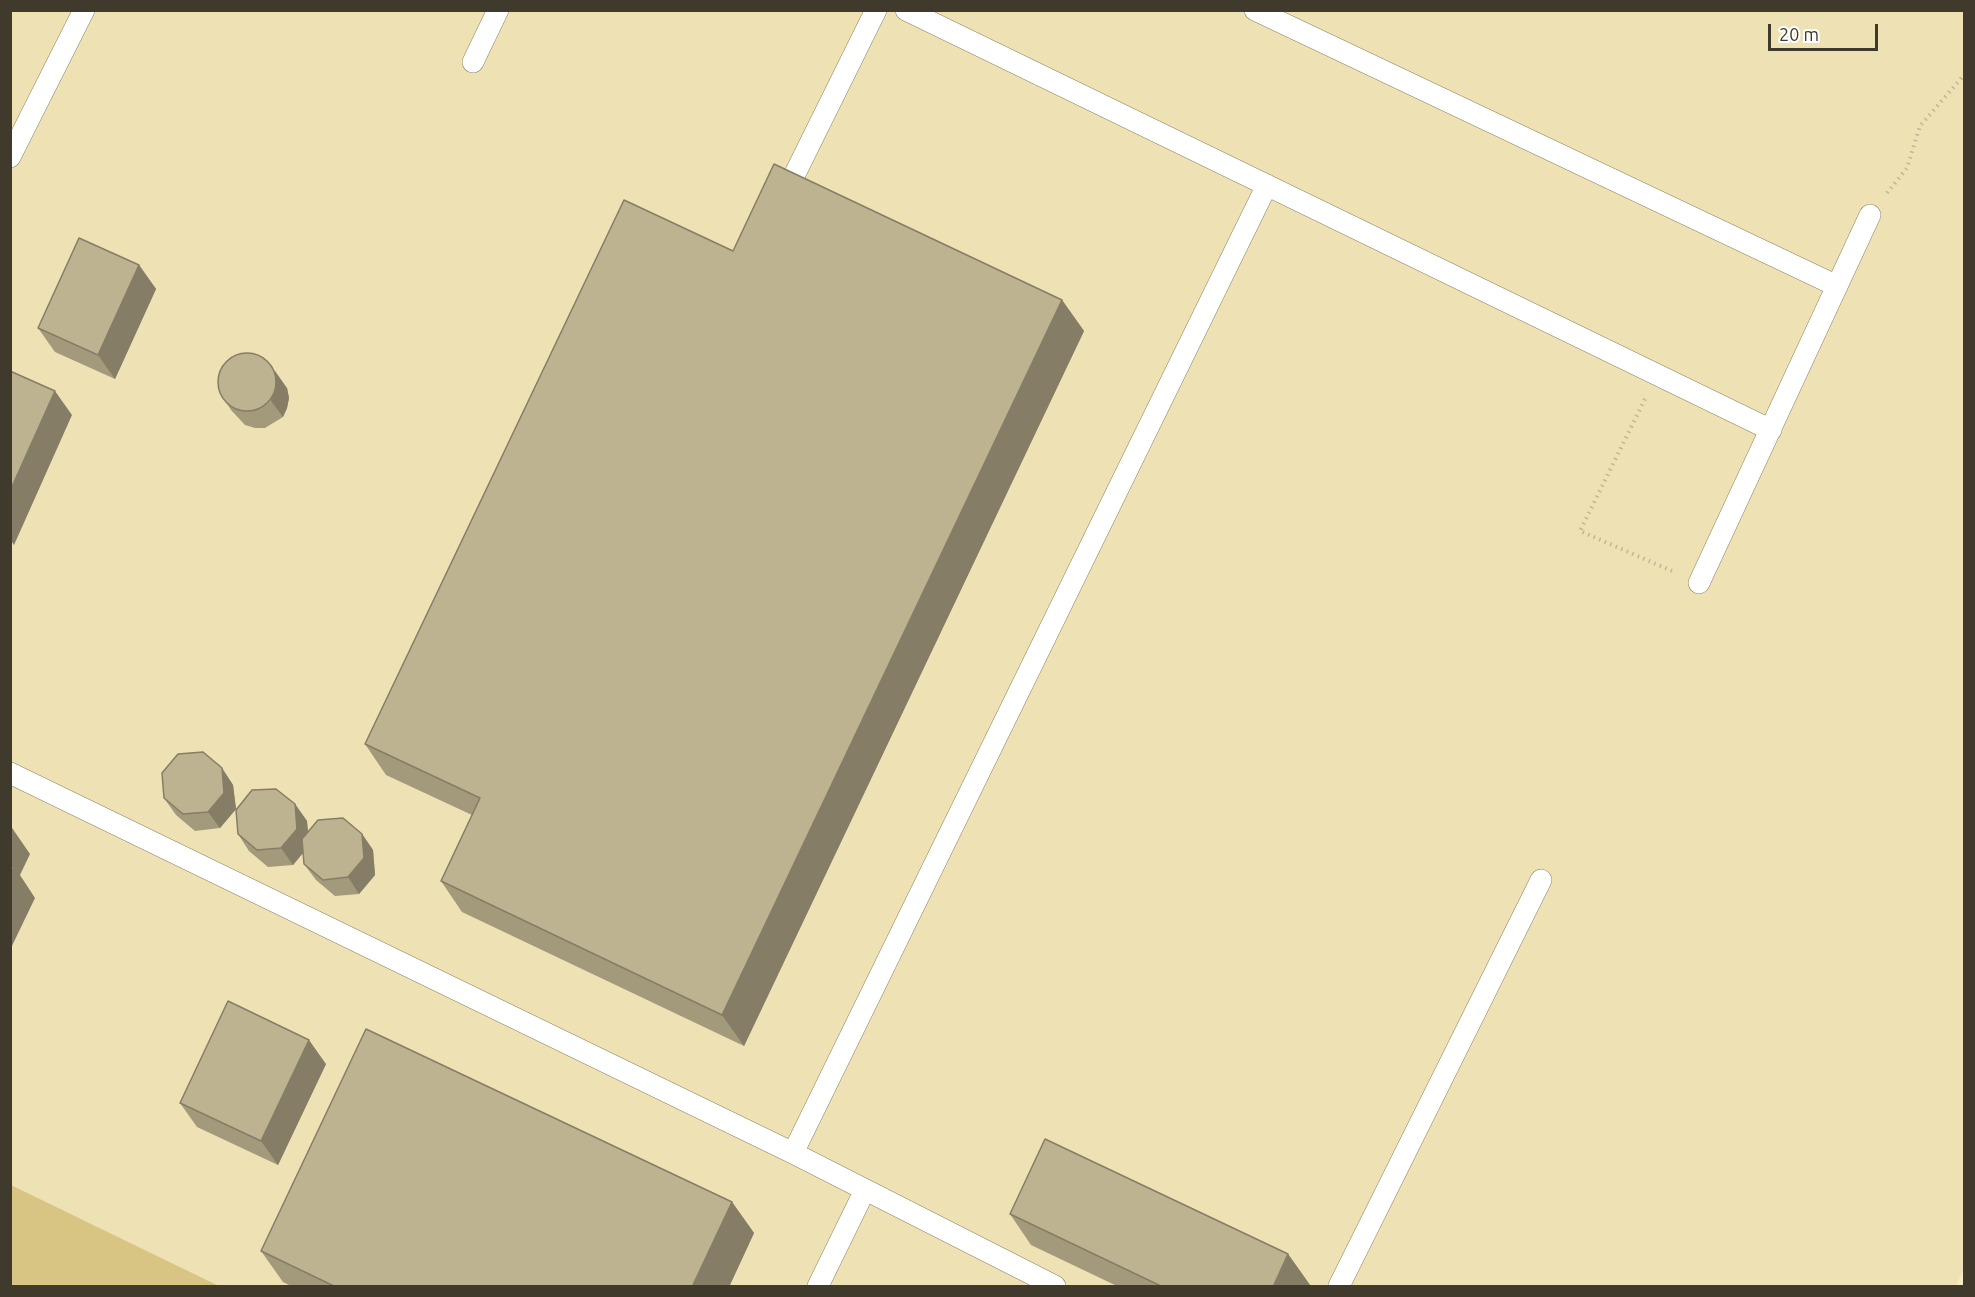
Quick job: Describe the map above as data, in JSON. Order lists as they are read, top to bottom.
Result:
{
  "scale_bar": "20 m"
}
